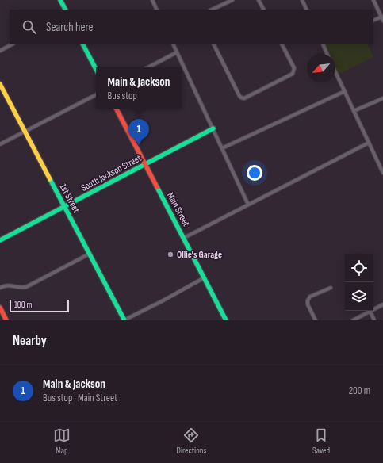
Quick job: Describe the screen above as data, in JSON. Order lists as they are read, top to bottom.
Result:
{
  "streets": {
    "street": ["South Jackson Street", "1st Street", "Main Street"]
  },
  "crossings": [
    ["South Jackson Street", "1st Street"],
    ["South Jackson Street", "Main Street"]
  ],
  "places": ["Ollie's Garage"],
  "scale_bar": "100 m",
  "north": "bottom left",
  "page": {
    "search": "Search here",
    "popup": ["Main & Jackson", "Bus stop"],
    "pins": "1",
    "scale": "100 m",
    "heading": "Nearby",
    "list": [
      {
        "mark": "1",
        "name": "Main & Jackson",
        "note": "Bus stop · Main Street",
        "value": "200 m"
      }
    ],
    "nav": ["Map", "Directions", "Saved"]
  }
}
